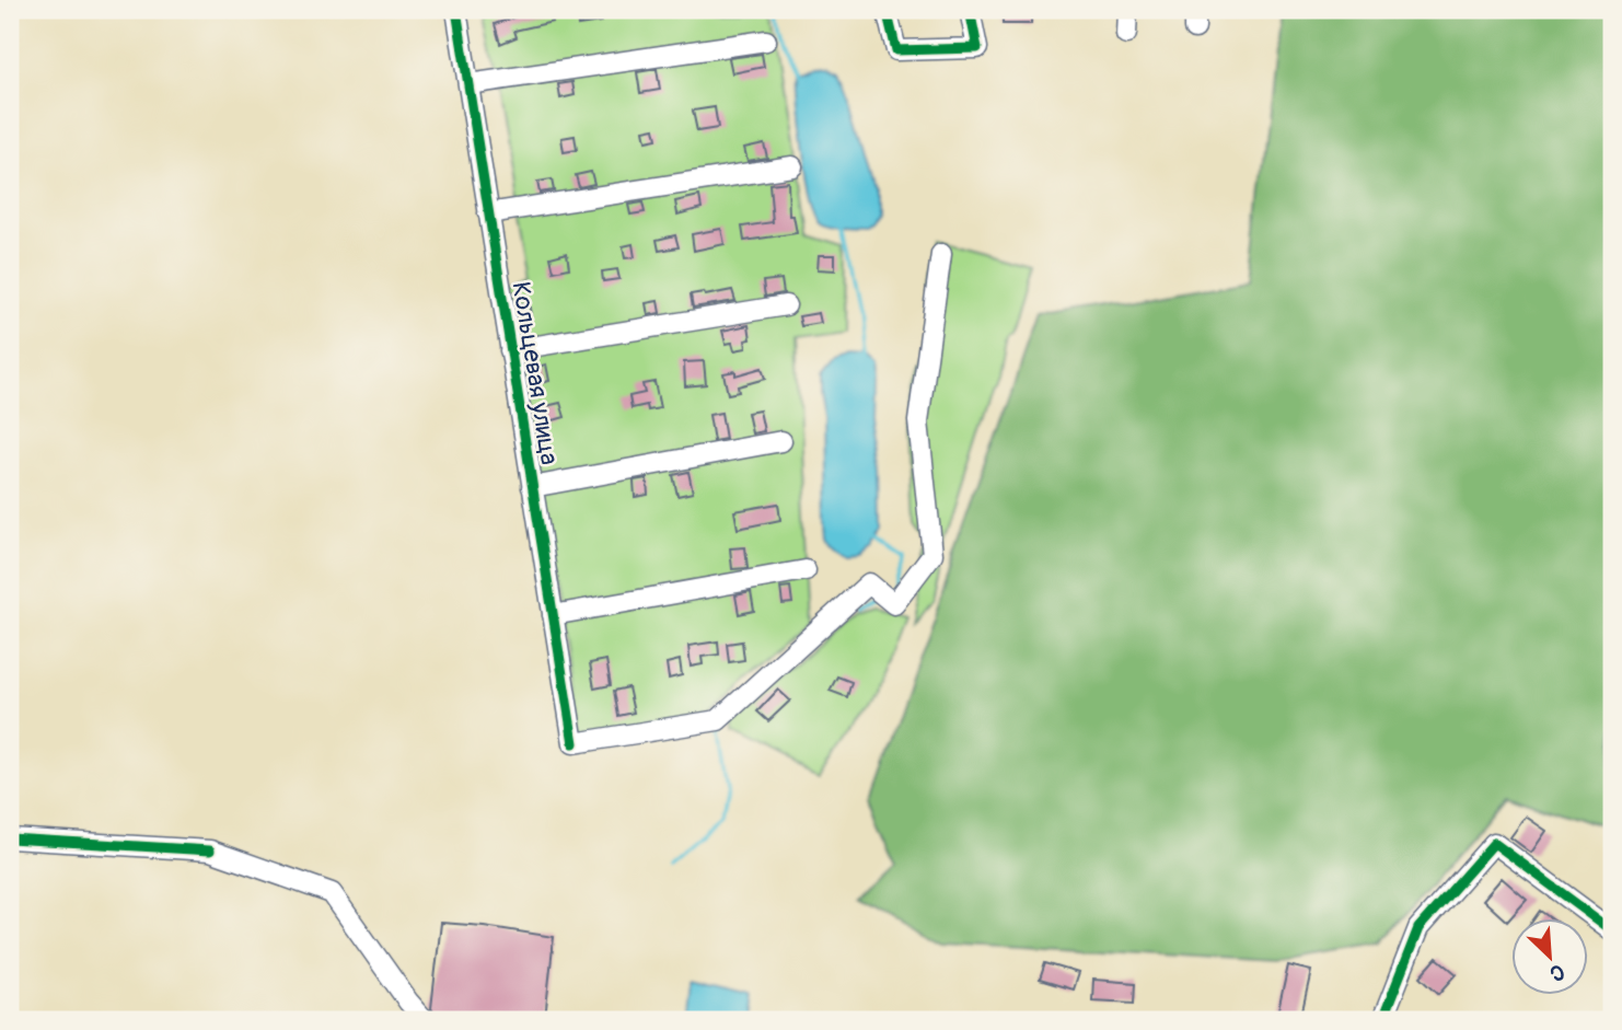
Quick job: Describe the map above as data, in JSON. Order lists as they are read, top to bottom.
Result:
{
  "streets": {
    "street": ["Кольцевая улица"]
  },
  "north": "bottom right"
}
